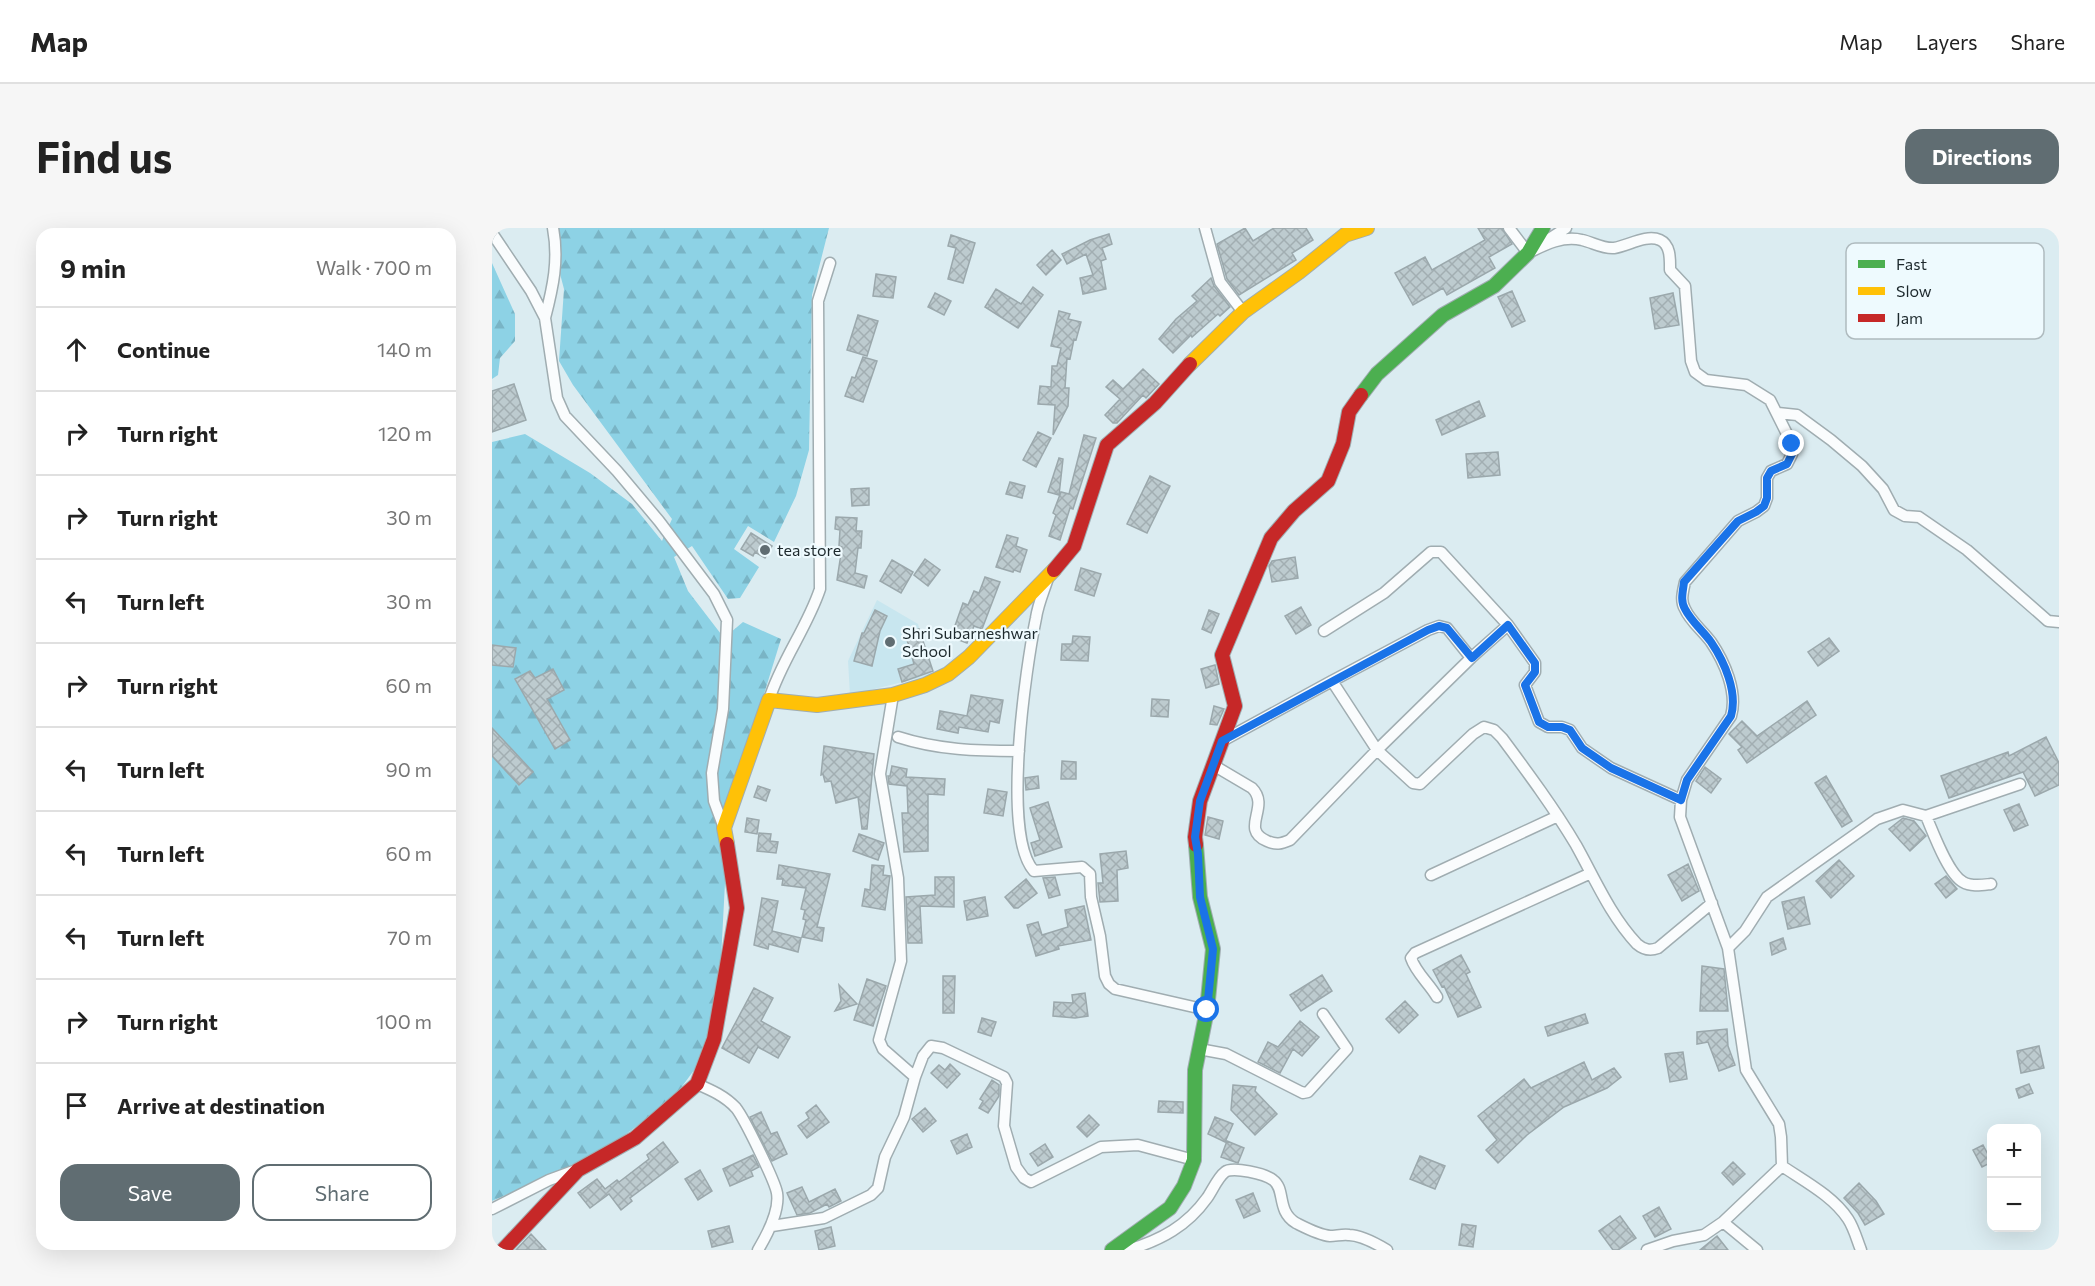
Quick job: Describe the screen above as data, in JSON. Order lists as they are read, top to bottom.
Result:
{
  "places": ["tea store", "Shri Subarneshwar School"],
  "legend": ["Fast", "Slow", "Jam"],
  "page": {
    "header": "Map",
    "nav": ["Map", "Layers", "Share"],
    "buttons": [
      "Directions",
      ["Save", "Share"]
    ],
    "title": "Find us",
    "heading": ["9 min", "Walk · 700 m"],
    "list": [
      ["Continue", "140 m"],
      ["Turn right", "120 m"],
      ["Turn right", "30 m"],
      ["Turn left", "30 m"],
      ["Turn right", "60 m"],
      ["Turn left", "90 m"],
      ["Turn left", "60 m"],
      ["Turn left", "70 m"],
      ["Turn right", "100 m"],
      "Arrive at destination"
    ],
    "map_buttons": ["+", "−"]
  }
}
